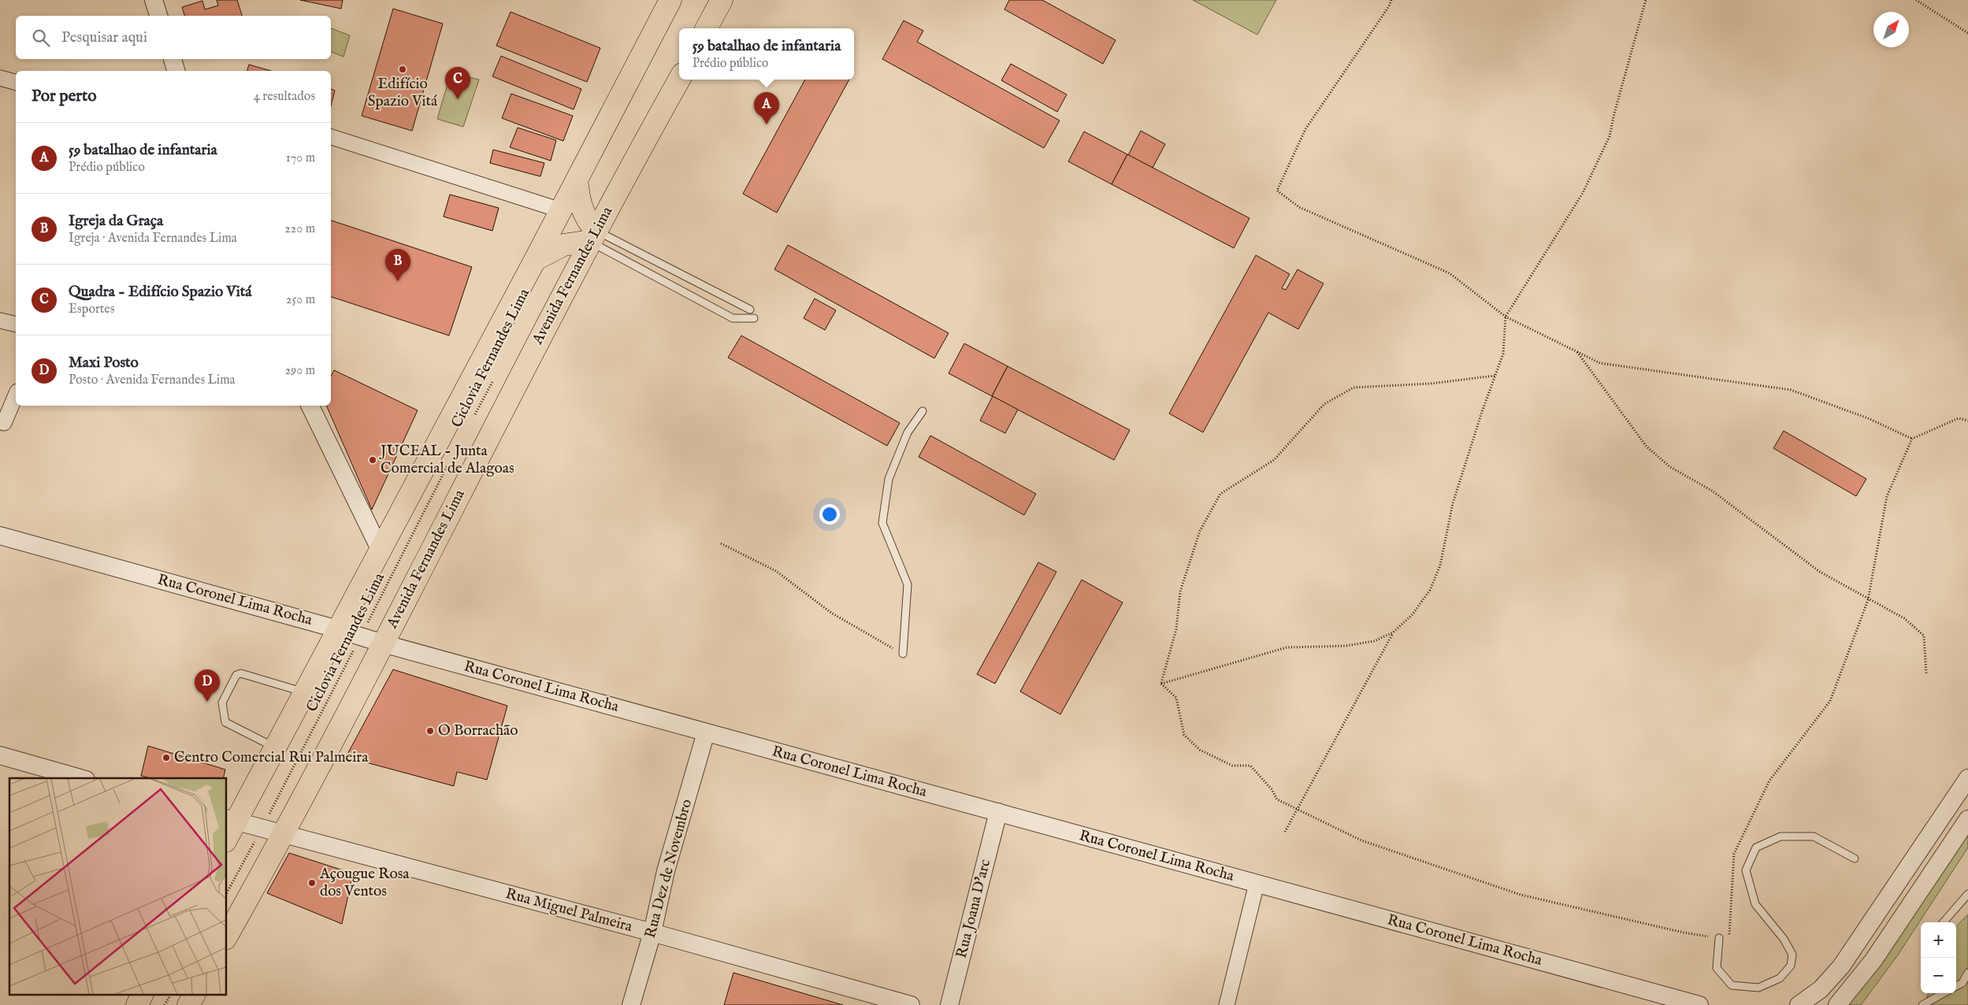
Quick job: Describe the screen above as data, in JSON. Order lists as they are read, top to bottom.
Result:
{
  "streets": {
    "highway": ["Avenida Fernandes Lima"],
    "street": [
      "Rua Coronel Lima Rocha",
      "Rua Dez de Novembro",
      "Rua Joana D'arc",
      "Rua Miguel Palmeira"
    ],
    "path": ["Ciclovia Fernandes Lima"]
  },
  "crossings": [
    ["Avenida Fernandes Lima", "Rua Coronel Lima Rocha"],
    ["Avenida Fernandes Lima", "Rua Miguel Palmeira"],
    ["Ciclovia Fernandes Lima", "Rua Coronel Lima Rocha"],
    ["Ciclovia Fernandes Lima", "Rua Miguel Palmeira"],
    ["Rua Coronel Lima Rocha", "Rua Dez de Novembro"],
    ["Rua Coronel Lima Rocha", "Rua Joana D'arc"],
    ["Rua Dez de Novembro", "Rua Miguel Palmeira"]
  ],
  "places": [
    "Edifício Spazio Vitá",
    "JUCEAL - Junta Comercial de Alagoas",
    "O Borrachão",
    "Centro Comercial Rui Palmeira",
    "Açougue Rosa dos Ventos"
  ],
  "north": "top right",
  "page": {
    "search": "Pesquisar aqui",
    "popup": ["59 batalhao de infantaria", "Prédio público"],
    "pins": [
      "C",
      "A",
      "B",
      "D"
    ],
    "heading": ["Por perto", "4 resultados"],
    "list": [
      {
        "mark": "A",
        "name": "59 batalhao de infantaria",
        "note": "Prédio público",
        "value": "170 m"
      },
      {
        "mark": "B",
        "name": "Igreja da Graça",
        "note": "Igreja · Avenida Fernandes Lima",
        "value": "220 m"
      },
      {
        "mark": "C",
        "name": "Quadra - Edifício Spazio Vitá",
        "note": "Esportes",
        "value": "250 m"
      },
      {
        "mark": "D",
        "name": "Maxi Posto",
        "note": "Posto · Avenida Fernandes Lima",
        "value": "290 m"
      }
    ],
    "map_buttons": ["+", "−"]
  }
}
